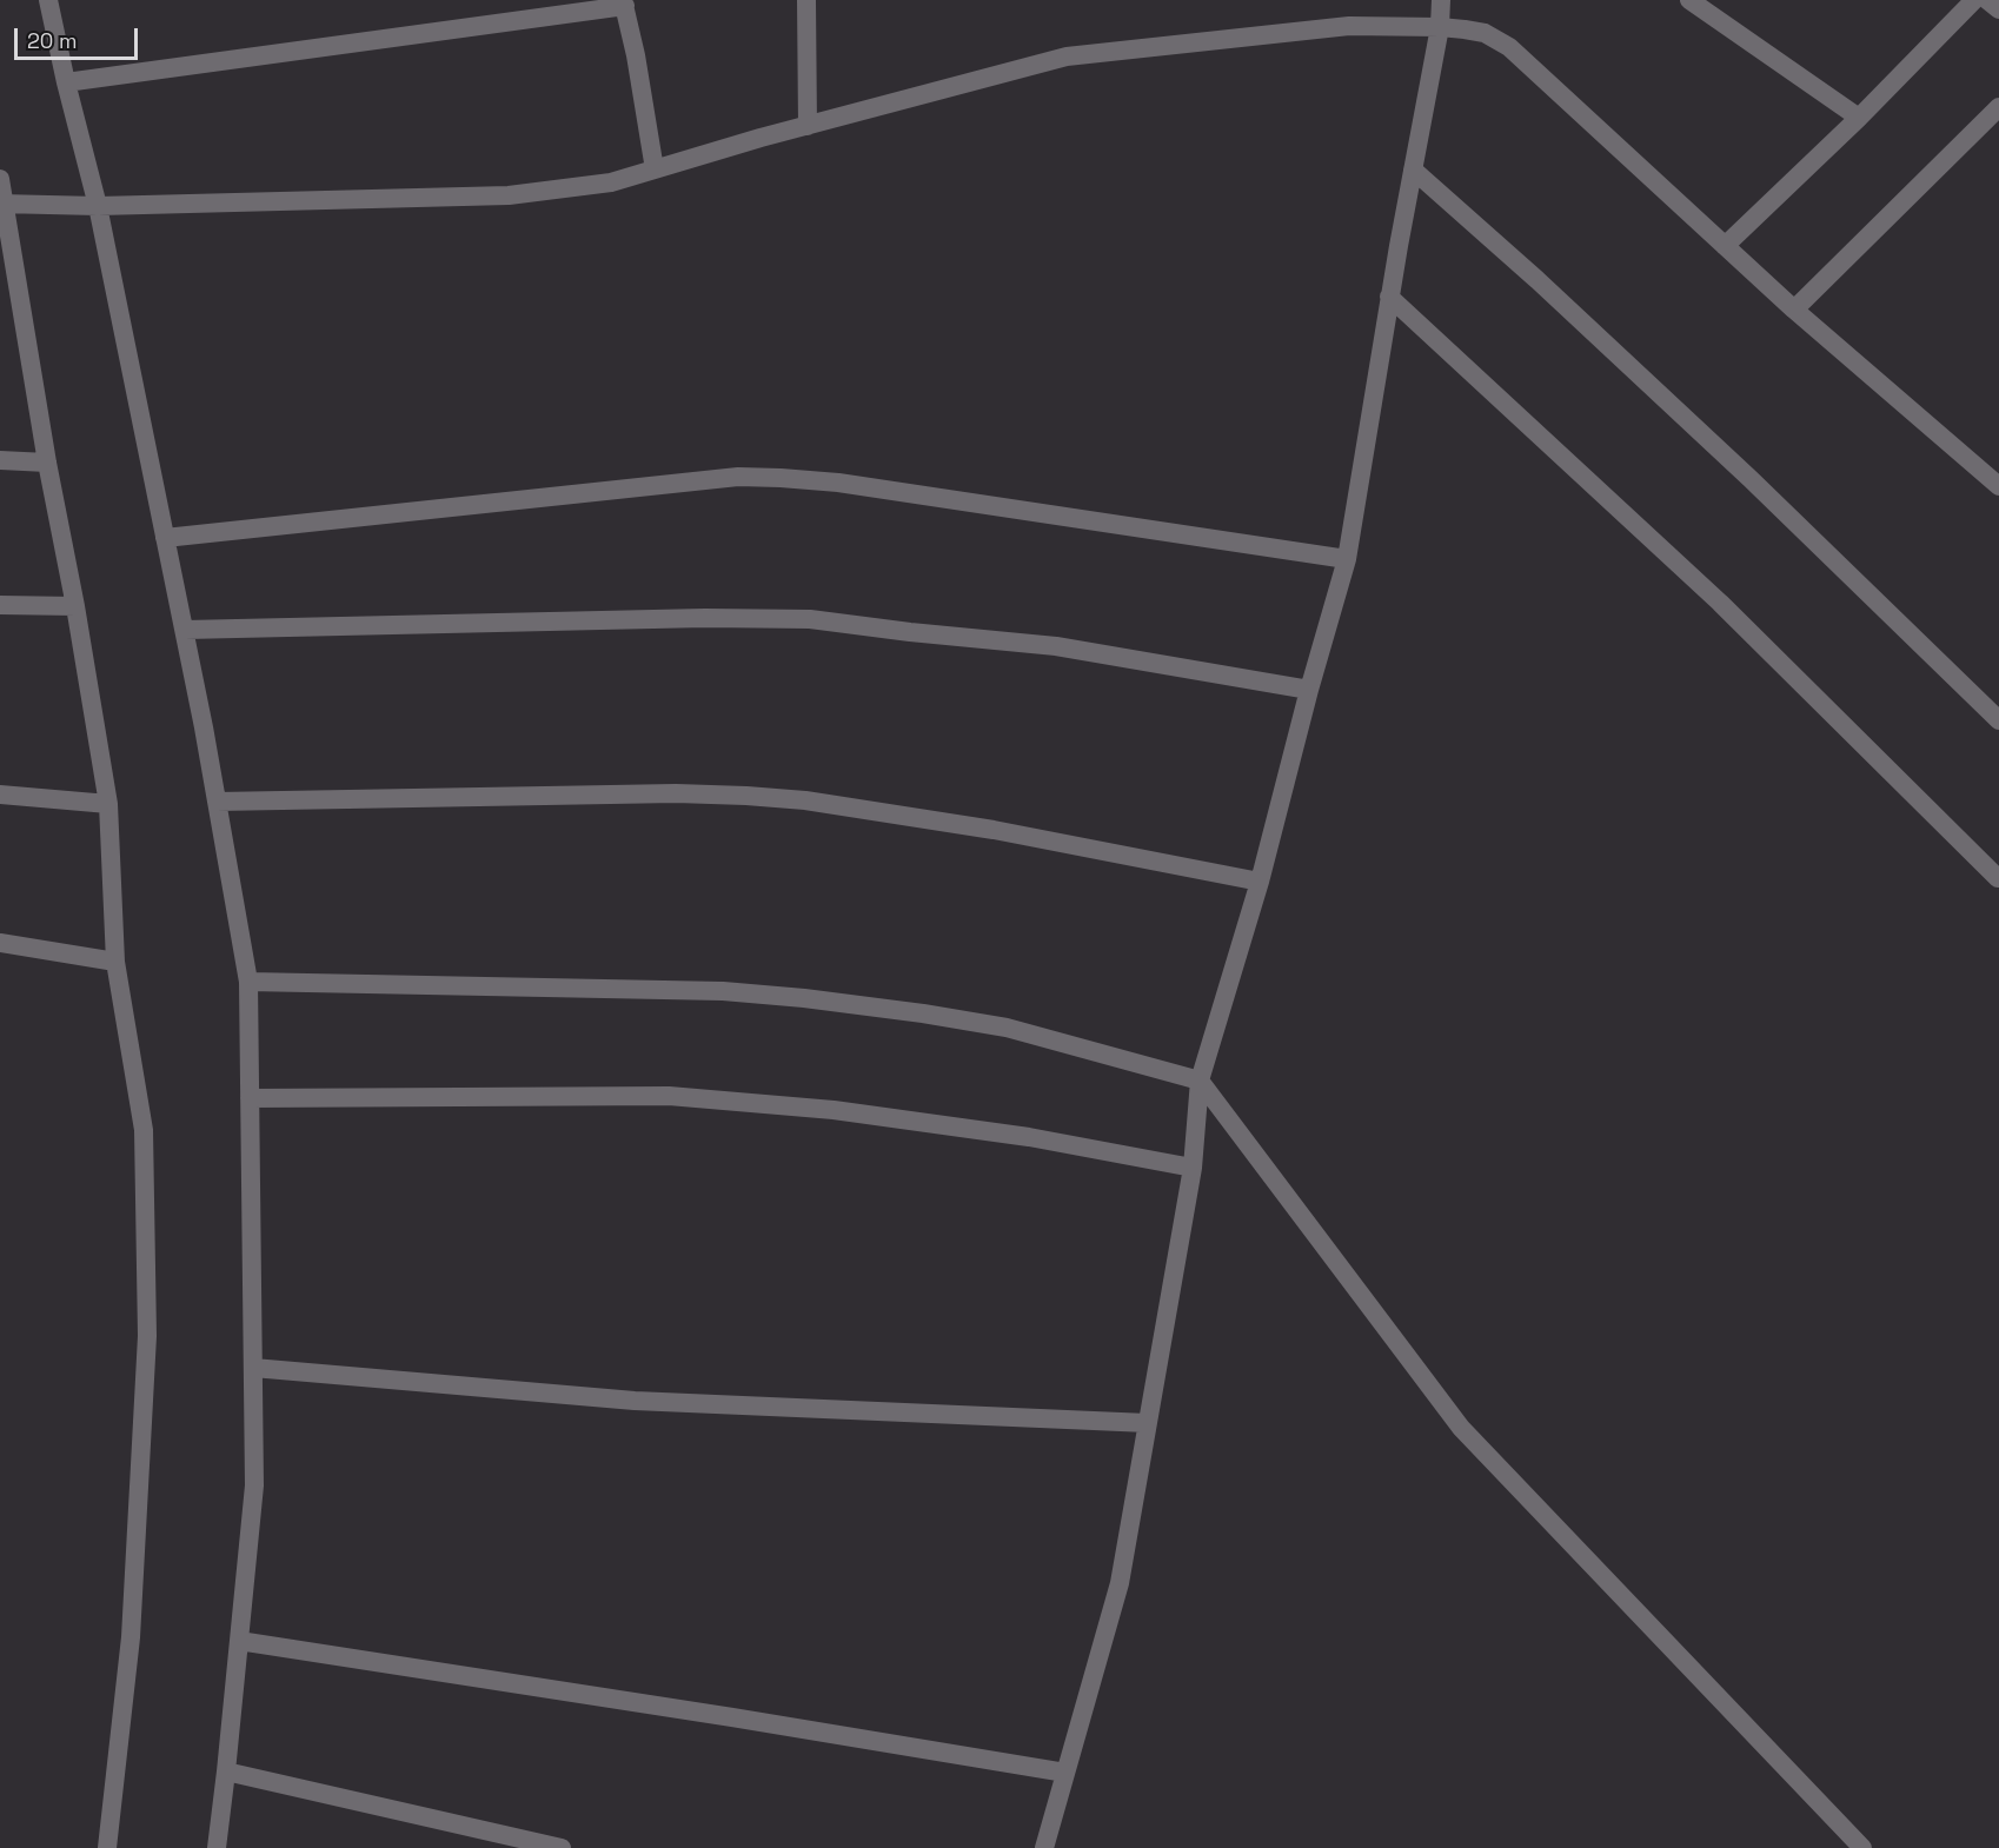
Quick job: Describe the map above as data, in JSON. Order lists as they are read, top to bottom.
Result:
{
  "scale_bar": "20 m"
}
